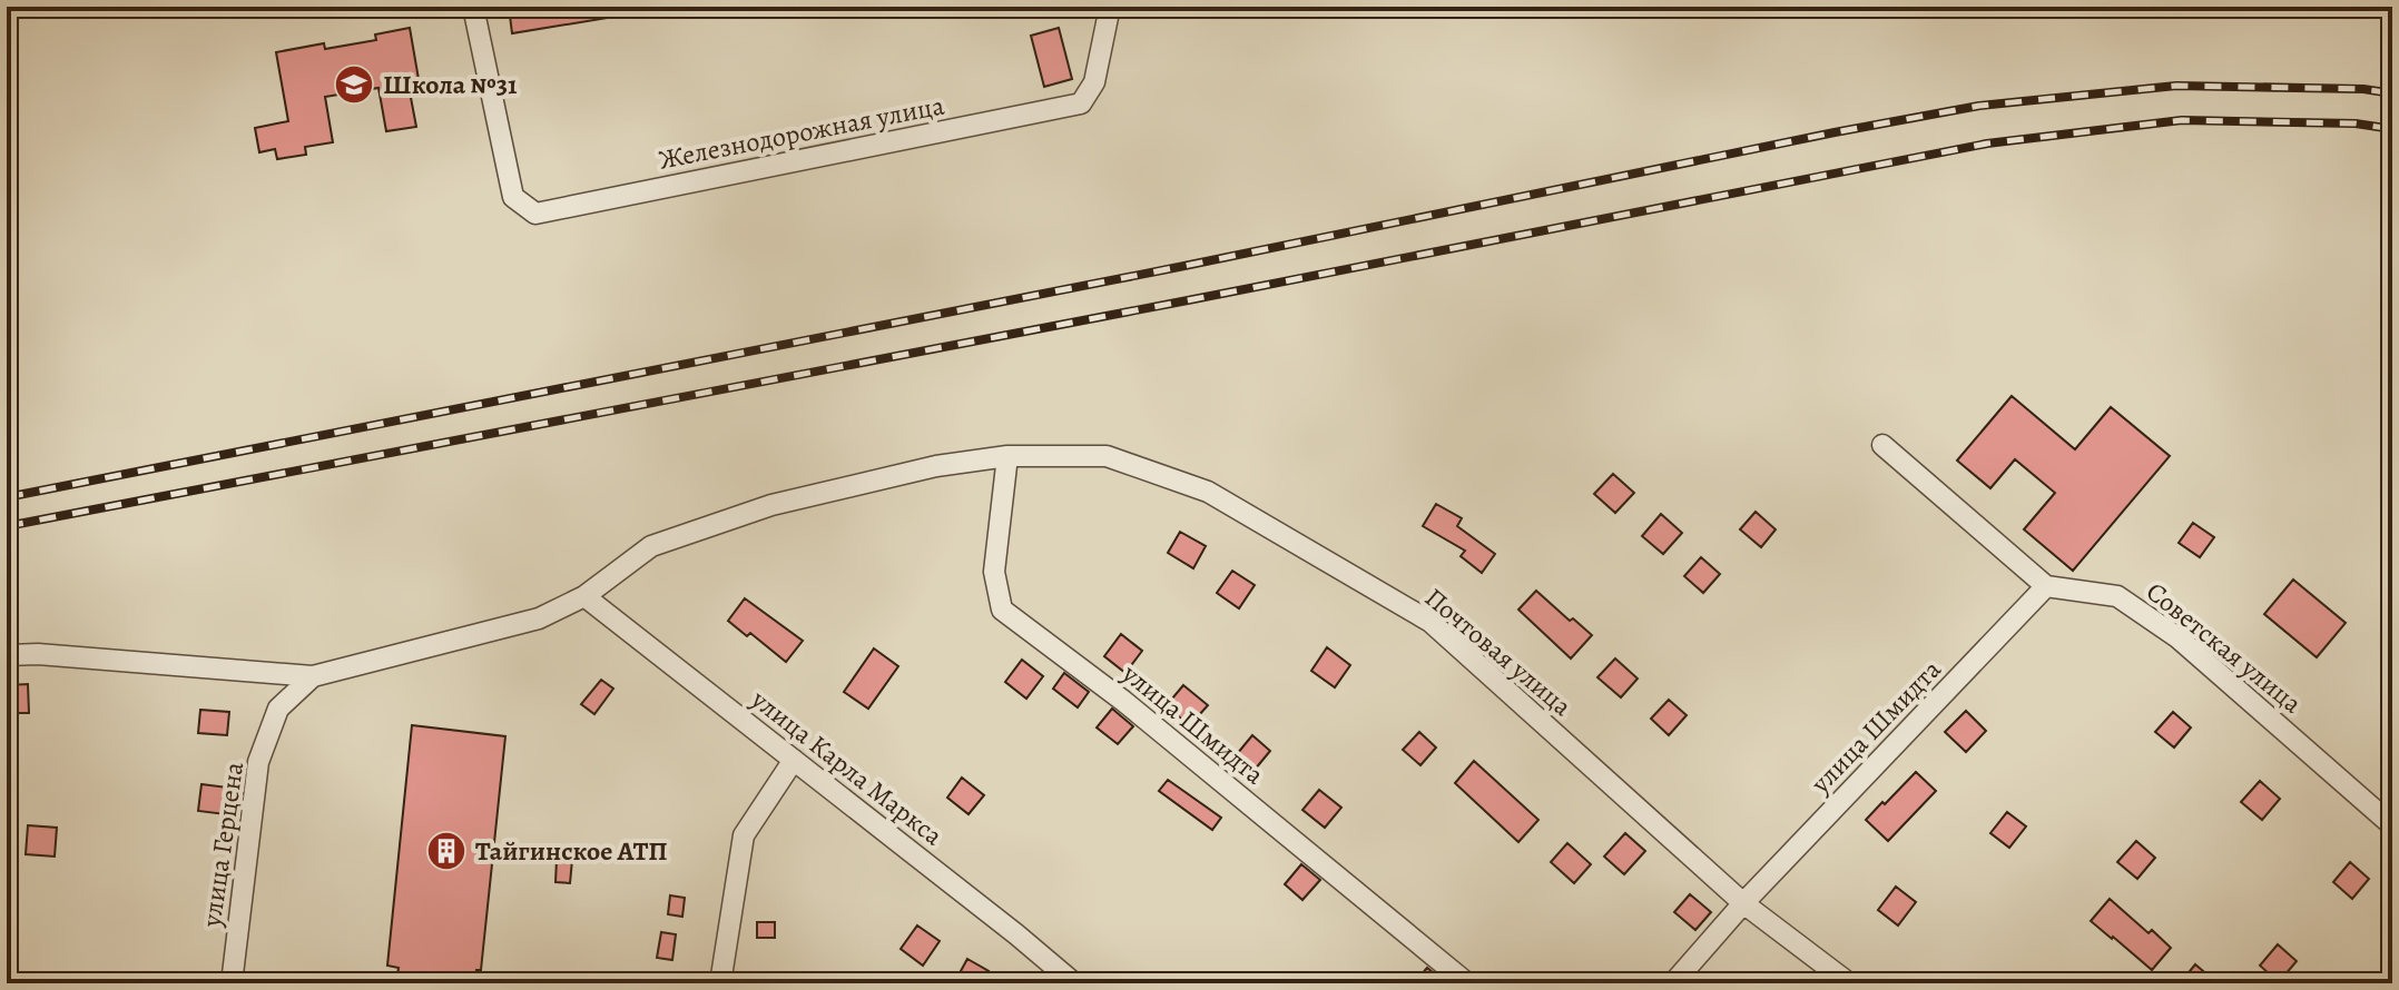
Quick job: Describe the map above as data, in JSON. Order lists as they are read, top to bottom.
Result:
{
  "streets": {
    "street": [
      "Железнодорожная улица",
      "Советская улица",
      "Почтовая улица",
      "улица Шмидта",
      "улица Карла Маркса",
      "улица Герцена"
    ]
  },
  "crossings": [
    ["Советская улица", "улица Шмидта"],
    ["Почтовая улица", "улица Шмидта"],
    ["Почтовая улица", "улица Карла Маркса"],
    ["Почтовая улица", "улица Герцена"]
  ],
  "places": {
    "school or university": ["Школа №31"],
    "building": ["Тайгинское АТП"]
  }
}
